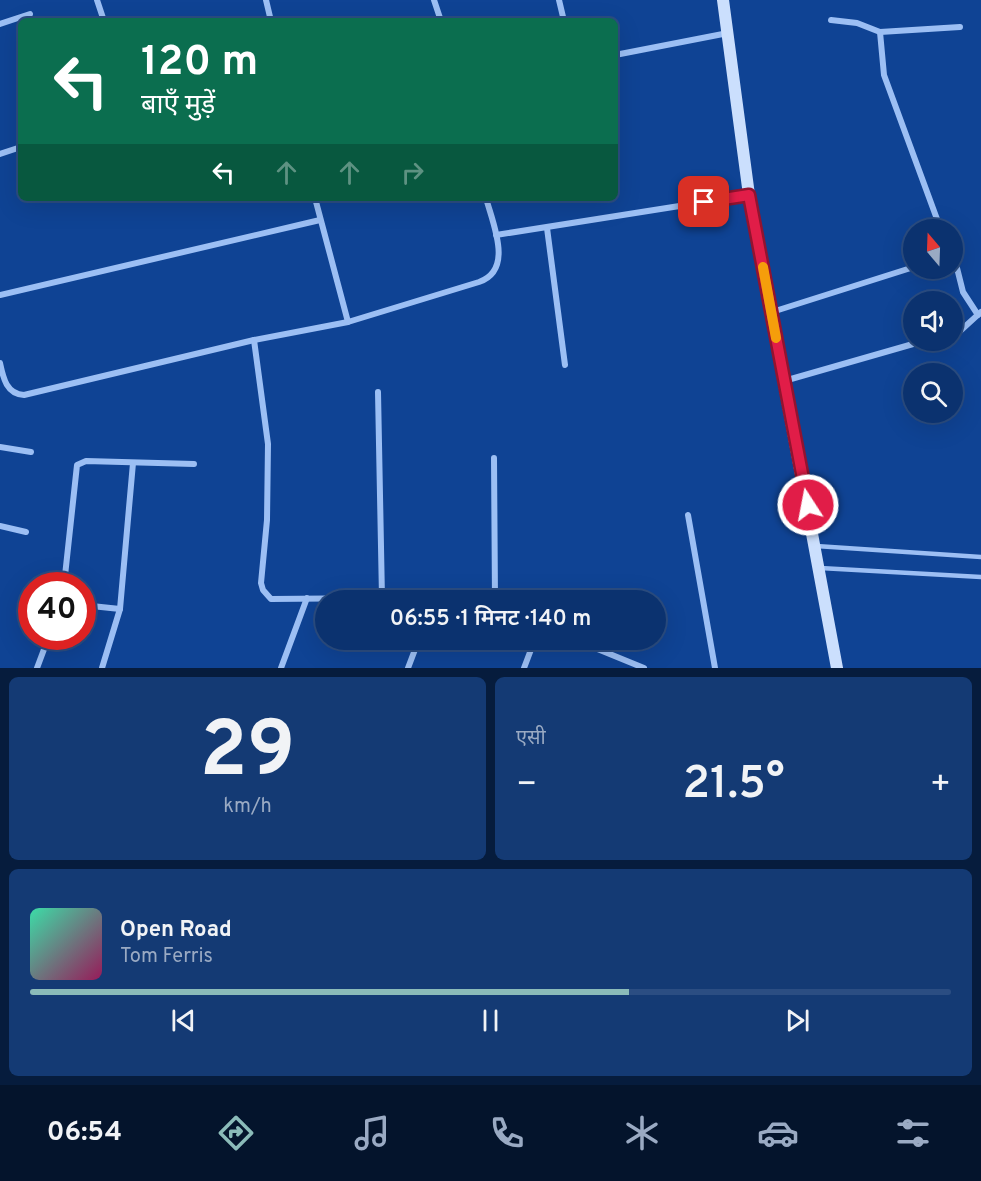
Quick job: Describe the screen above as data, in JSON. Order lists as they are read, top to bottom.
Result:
{
  "north": "top",
  "page": {
    "turn": ["120 m", "बाएँ मुड़ें"],
    "limit": "40",
    "trip": "06:55 · 1 मिनट · 140 m",
    "tile": [
      ["29", "km/h"],
      "एसी"
    ],
    "heat": ["−", "21.5°", "+"],
    "song": ["Open Road", "Tom Ferris"],
    "tabs": "06:54"
  }
}
